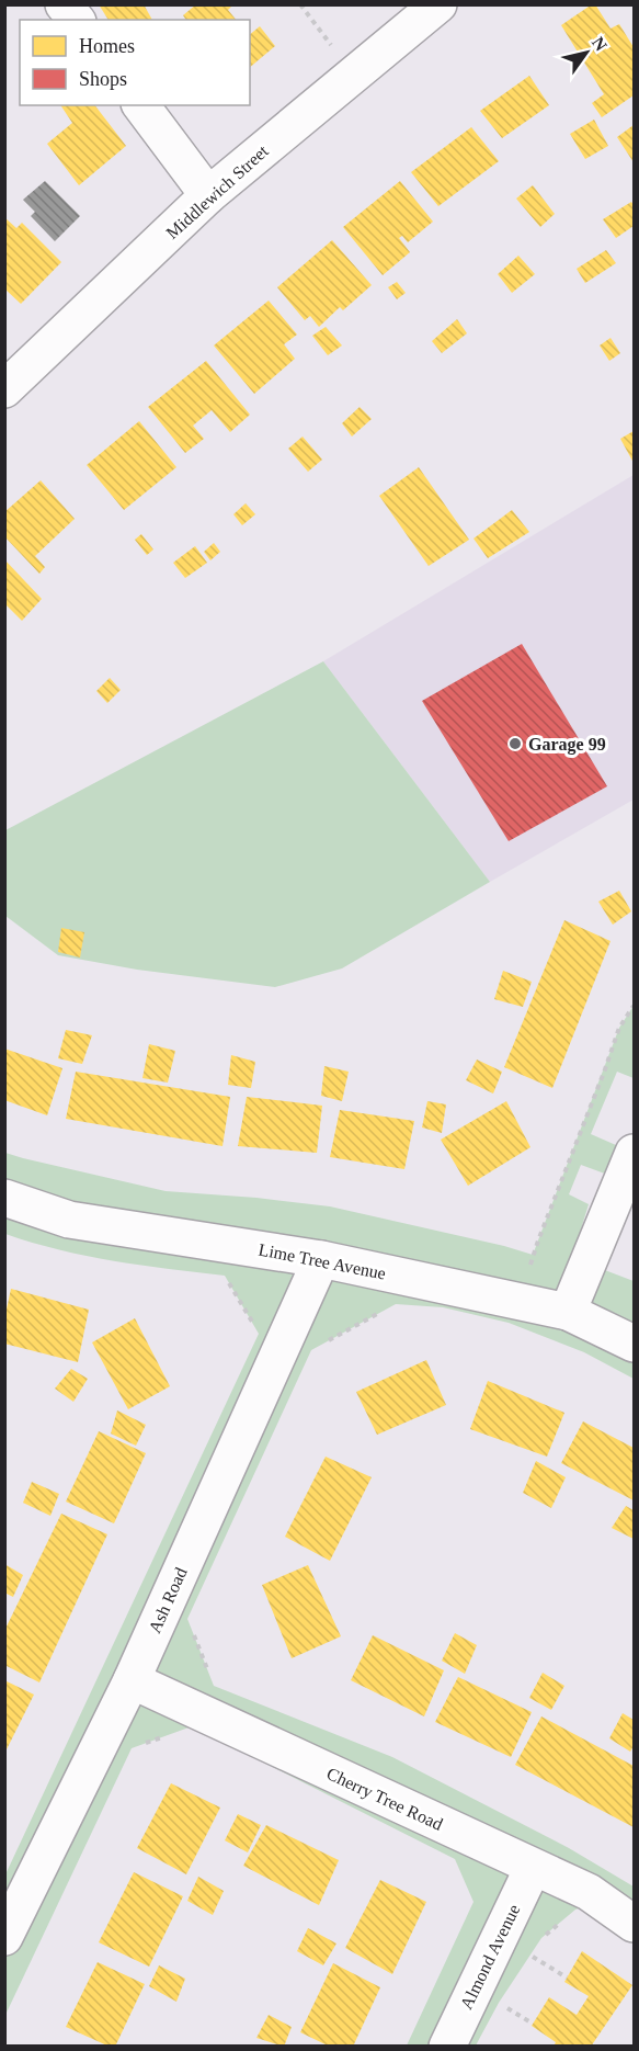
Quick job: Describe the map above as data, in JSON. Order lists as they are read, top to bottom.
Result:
{
  "streets": {
    "street": [
      "Middlewich Street",
      "Lime Tree Avenue",
      "Ash Road",
      "Cherry Tree Road",
      "Almond Avenue"
    ]
  },
  "crossings": [
    ["Lime Tree Avenue", "Ash Road"],
    ["Ash Road", "Cherry Tree Road"],
    ["Cherry Tree Road", "Almond Avenue"]
  ],
  "places": ["Garage 99"],
  "legend": ["Homes", "Shops"],
  "north": "top right"
}
